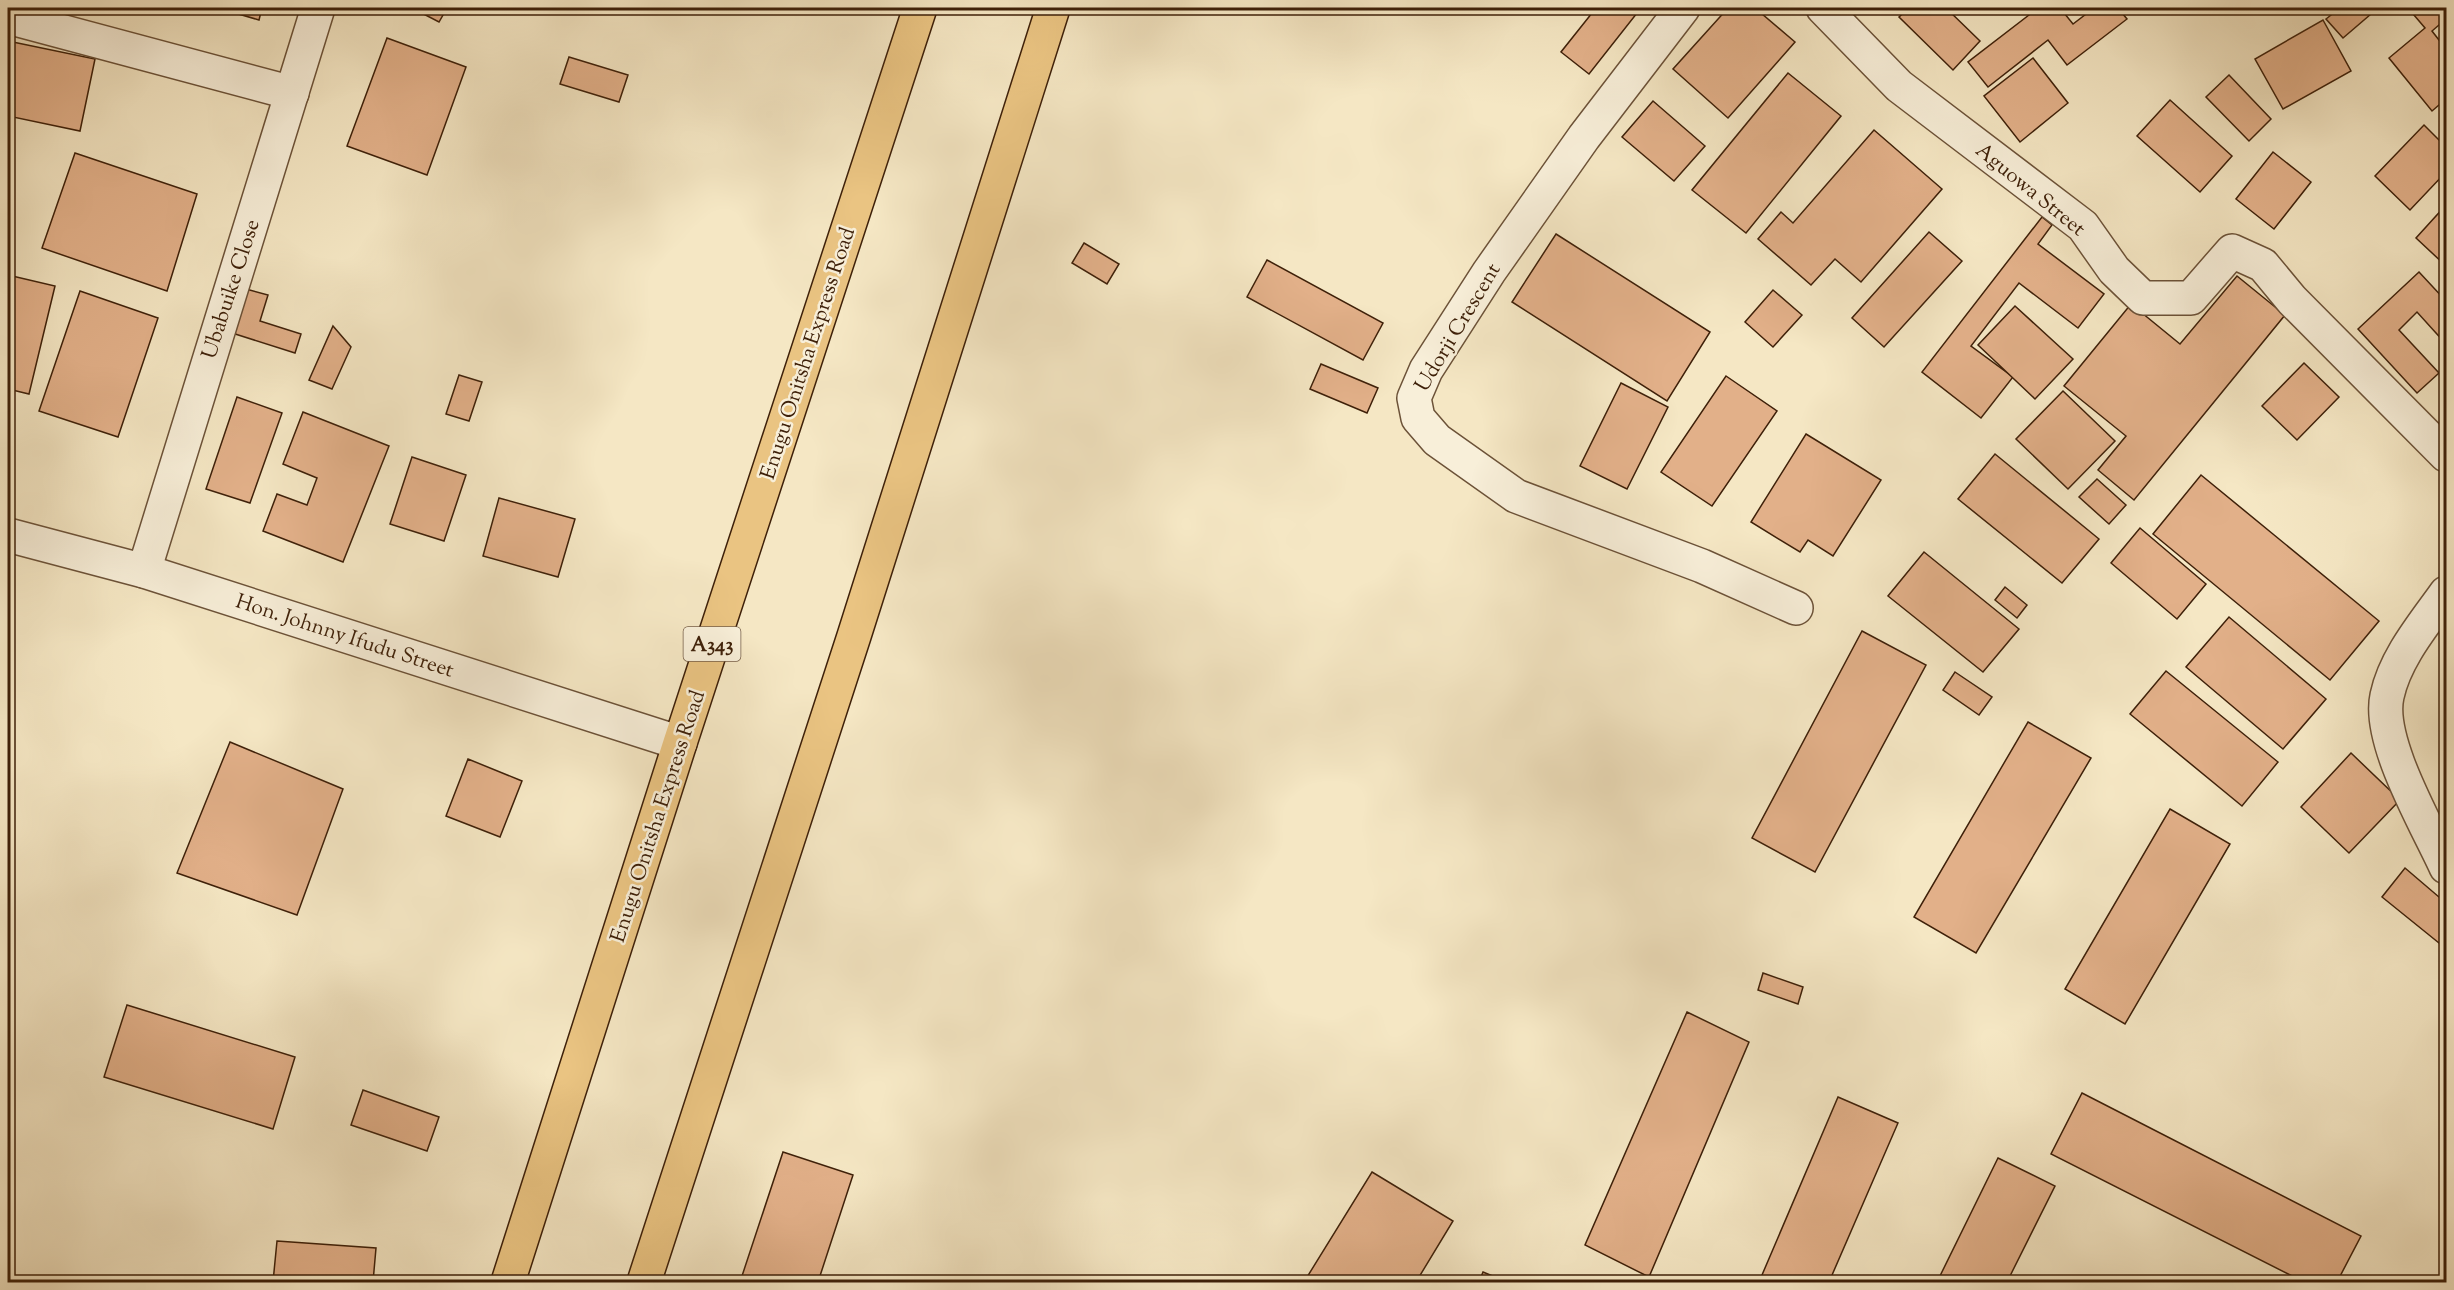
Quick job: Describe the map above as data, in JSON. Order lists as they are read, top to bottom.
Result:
{
  "streets": {
    "highway": ["Enugu Onitsha Express Road", "A343"],
    "street": [
      "Aguowa Street",
      "Ubabuike Close",
      "Udorji Crescent",
      "Hon. Johnny Ifudu Street"
    ]
  },
  "crossings": [
    ["Ubabuike Close", "Hon. Johnny Ifudu Street"],
    ["Enugu Onitsha Express Road", "Hon. Johnny Ifudu Street"]
  ]
}
